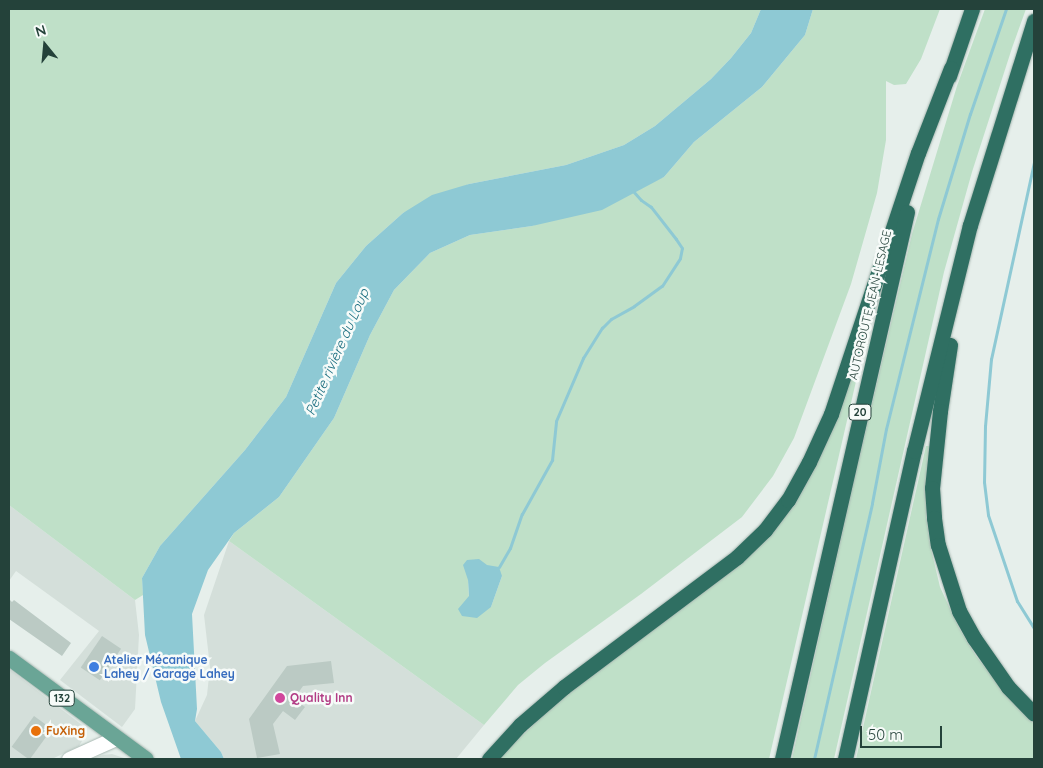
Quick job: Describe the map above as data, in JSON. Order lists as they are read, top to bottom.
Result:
{
  "streets": {
    "highway": ["AUTOROUTE JEAN-LESAGE", "20"],
    "main road": ["132"]
  },
  "water": ["Petite rivière du Loup"],
  "places": ["Atelier Mécanique Lahey / Garage Lahey", "Quality Inn", "FuXing"],
  "scale_bar": "50 m",
  "north": "top"
}
